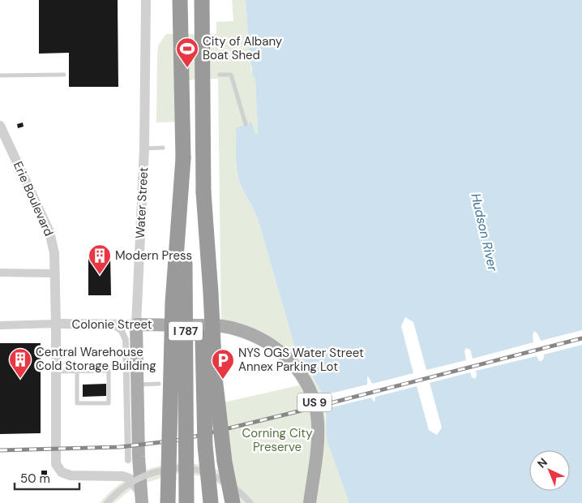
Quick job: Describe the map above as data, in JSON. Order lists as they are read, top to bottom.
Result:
{
  "streets": {
    "highway": ["I 787"],
    "main road": ["Water Street", "Colonie Street", "US 9"],
    "street": ["Erie Boulevard"]
  },
  "crossings": [
    ["Erie Boulevard", "Water Street"],
    ["Erie Boulevard", "Colonie Street"],
    ["Water Street", "Colonie Street"]
  ],
  "water": ["Hudson River"],
  "parks": ["Corning City Preserve"],
  "places": {
    "sports": ["City of Albany Boat Shed"],
    "building": ["Modern Press", "Central Warehouse Cold Storage Building"],
    "parking": ["NYS OGS Water Street Annex Parking Lot"]
  },
  "scale_bar": "50 m",
  "north": "top left"
}
